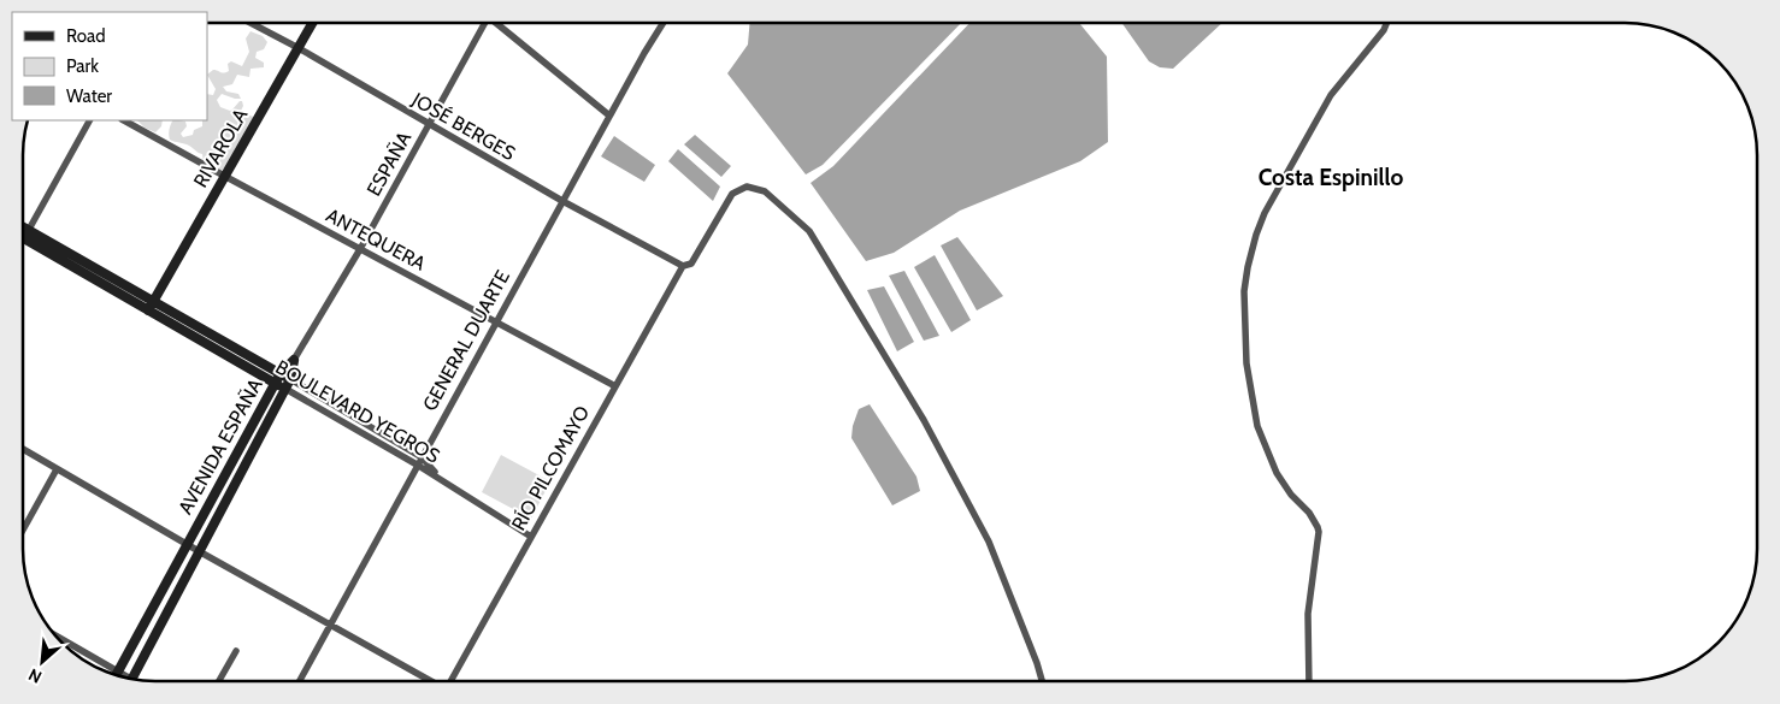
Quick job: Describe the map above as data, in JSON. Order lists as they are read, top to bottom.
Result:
{
  "streets": {
    "street": [
      "JOSÉ BERGES",
      "RIVAROLA",
      "ESPAÑA",
      "ANTEQUERA",
      "GENERAL DUARTE",
      "BOULEVARD YEGROS",
      "AVENIDA ESPAÑA",
      "RÍO PILCOMAYO"
    ]
  },
  "crossings": [
    ["JOSÉ BERGES", "RIVAROLA"],
    ["JOSÉ BERGES", "ESPAÑA"],
    ["JOSÉ BERGES", "GENERAL DUARTE"],
    ["JOSÉ BERGES", "RÍO PILCOMAYO"],
    ["RIVAROLA", "ANTEQUERA"],
    ["RIVAROLA", "BOULEVARD YEGROS"],
    ["ESPAÑA", "ANTEQUERA"],
    ["ESPAÑA", "AVENIDA ESPAÑA"],
    ["ANTEQUERA", "GENERAL DUARTE"],
    ["ANTEQUERA", "RÍO PILCOMAYO"],
    ["GENERAL DUARTE", "BOULEVARD YEGROS"],
    ["BOULEVARD YEGROS", "AVENIDA ESPAÑA"],
    ["BOULEVARD YEGROS", "RÍO PILCOMAYO"]
  ],
  "districts": ["Costa Espinillo"],
  "legend": ["Road", "Park", "Water"],
  "north": "bottom left"
}
